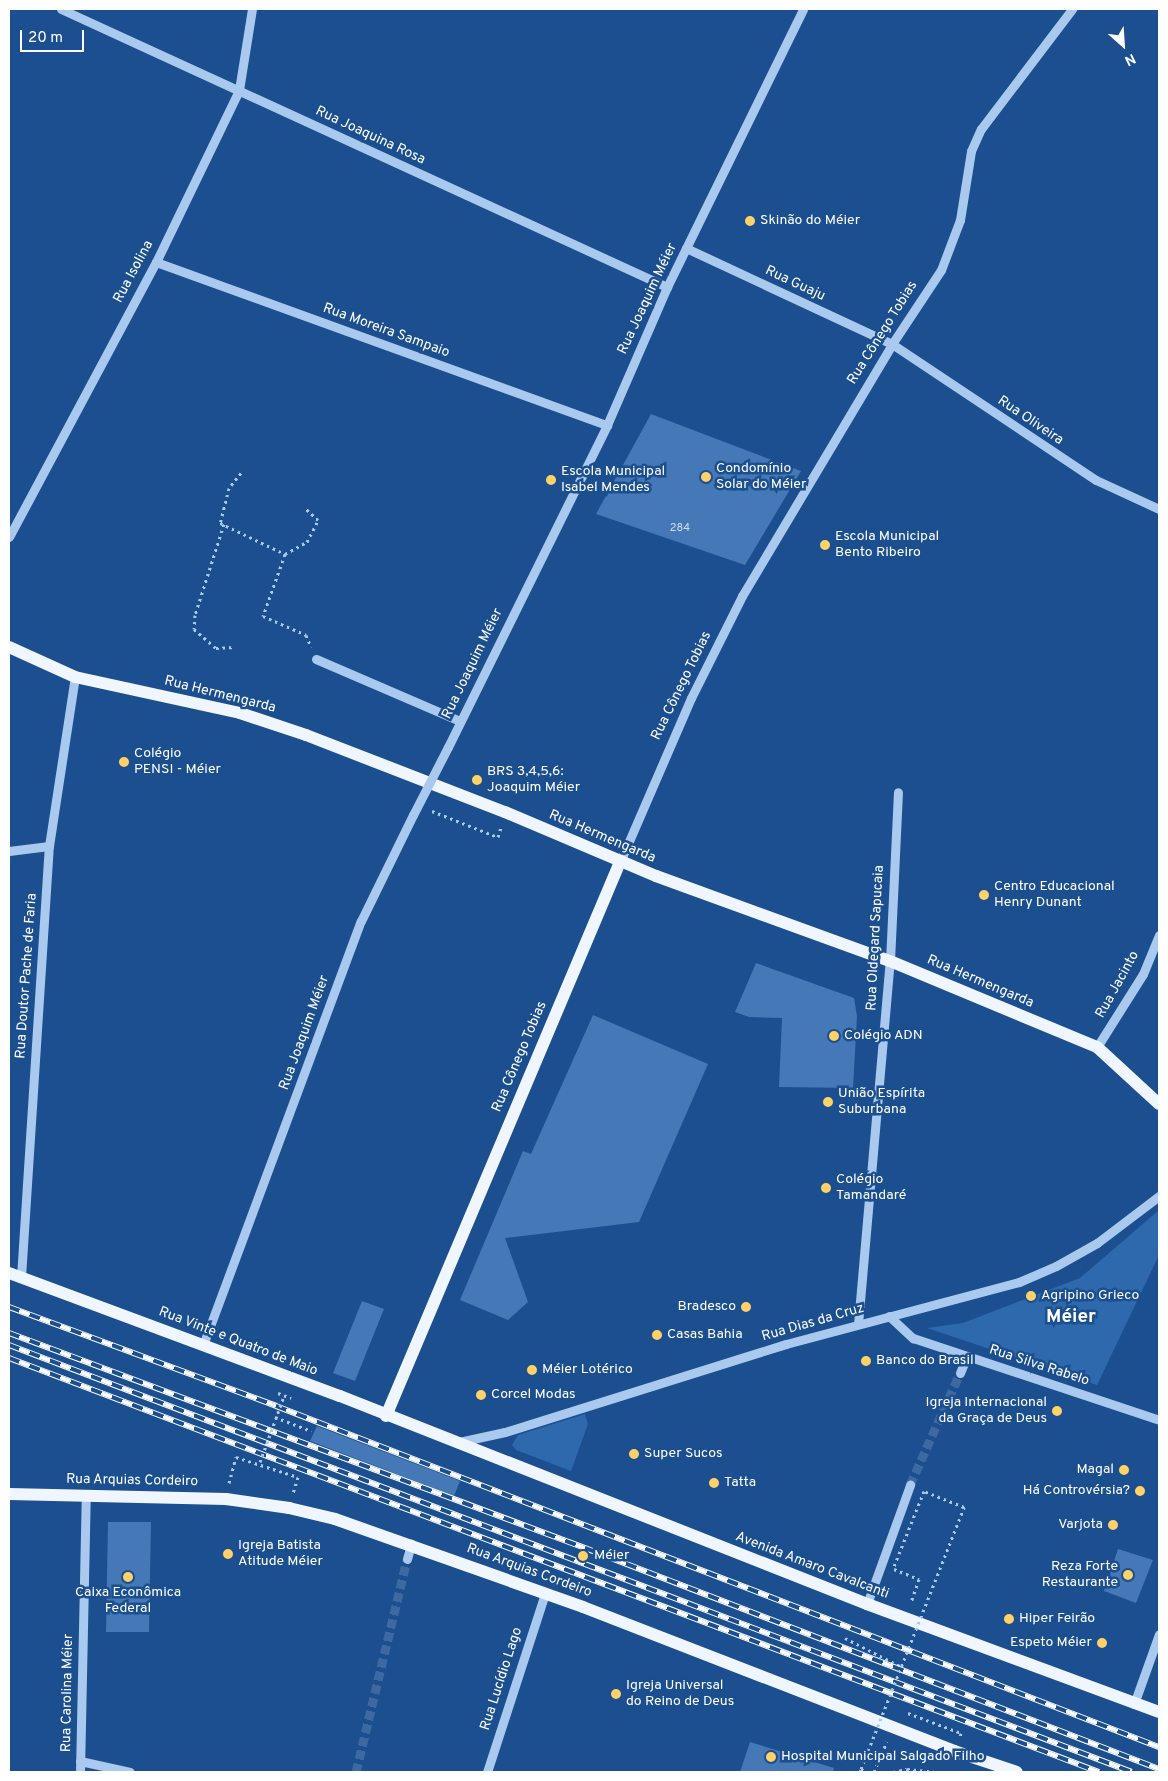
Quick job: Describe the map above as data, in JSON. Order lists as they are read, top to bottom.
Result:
{
  "streets": {
    "main road": [
      "Rua Cônego Tobias",
      "Rua Hermengarda",
      "Rua Vinte e Quatro de Maio",
      "Rua Arquias Cordeiro",
      "Avenida Amaro Cavalcanti"
    ],
    "street": [
      "Rua Joaquina Rosa",
      "Rua Isolina",
      "Rua Guaju",
      "Rua Joaquim Méier",
      "Rua Moreira Sampaio",
      "Rua Oliveira",
      "Rua Oldegard Sapucaia",
      "Rua Doutor Pache de Faria",
      "Rua Jacinto",
      "Rua Dias da Cruz",
      "Rua Silva Rabelo",
      "Rua Lucídio Lago",
      "Rua Carolina Méier"
    ]
  },
  "crossings": [
    ["Rua Joaquina Rosa", "Rua Isolina"],
    ["Rua Joaquina Rosa", "Rua Joaquim Méier"],
    ["Rua Isolina", "Rua Moreira Sampaio"],
    ["Rua Guaju", "Rua Joaquim Méier"],
    ["Rua Guaju", "Rua Cônego Tobias"],
    ["Rua Guaju", "Rua Oliveira"],
    ["Rua Joaquim Méier", "Rua Moreira Sampaio"],
    ["Rua Joaquim Méier", "Rua Vinte e Quatro de Maio"],
    ["Rua Cônego Tobias", "Rua Oliveira"],
    ["Rua Cônego Tobias", "Rua Hermengarda"],
    ["Rua Cônego Tobias", "Rua Vinte e Quatro de Maio"],
    ["Rua Hermengarda", "Rua Oldegard Sapucaia"],
    ["Rua Hermengarda", "Rua Doutor Pache de Faria"],
    ["Rua Hermengarda", "Rua Jacinto"],
    ["Rua Oldegard Sapucaia", "Rua Dias da Cruz"],
    ["Rua Doutor Pache de Faria", "Rua Vinte e Quatro de Maio"],
    ["Rua Dias da Cruz", "Rua Vinte e Quatro de Maio"],
    ["Rua Dias da Cruz", "Rua Silva Rabelo"],
    ["Rua Dias da Cruz", "Avenida Amaro Cavalcanti"],
    ["Rua Vinte e Quatro de Maio", "Avenida Amaro Cavalcanti"],
    ["Rua Arquias Cordeiro", "Rua Lucídio Lago"],
    ["Rua Arquias Cordeiro", "Rua Carolina Méier"]
  ],
  "districts": ["Méier"],
  "places": [
    "Skinão do Méier",
    "Condomínio Solar do Méier",
    "Escola Municipal Isabel Mendes",
    "Escola Municipal Bento Ribeiro",
    "Colégio PENSI - Méier",
    "BRS 3,4,5,6: Joaquim Méier",
    "Centro Educacional Henry Dunant",
    "Colégio ADN",
    "União Espírita Suburbana",
    "Colégio Tamandaré",
    "Agripino Grieco",
    "Bradesco",
    "Casas Bahia",
    "Banco do Brasil",
    "Méier Lotérico",
    "Corcel Modas",
    "Igreja Internacional da Graça de Deus",
    "Super Sucos",
    "Magal",
    "Tatta",
    "Há Controvérsia?",
    "Varjota",
    "Igreja Batista Atitude Méier",
    "Méier",
    "Reza Forte Restaurante",
    "Caixa Econômica Federal",
    "Hiper Feirão",
    "Espeto Méier",
    "Igreja Universal do Reino de Deus",
    "Hospital Municipal Salgado Filho"
  ],
  "house_numbers": ["284"],
  "scale_bar": "20 m",
  "north": "bottom right"
}
